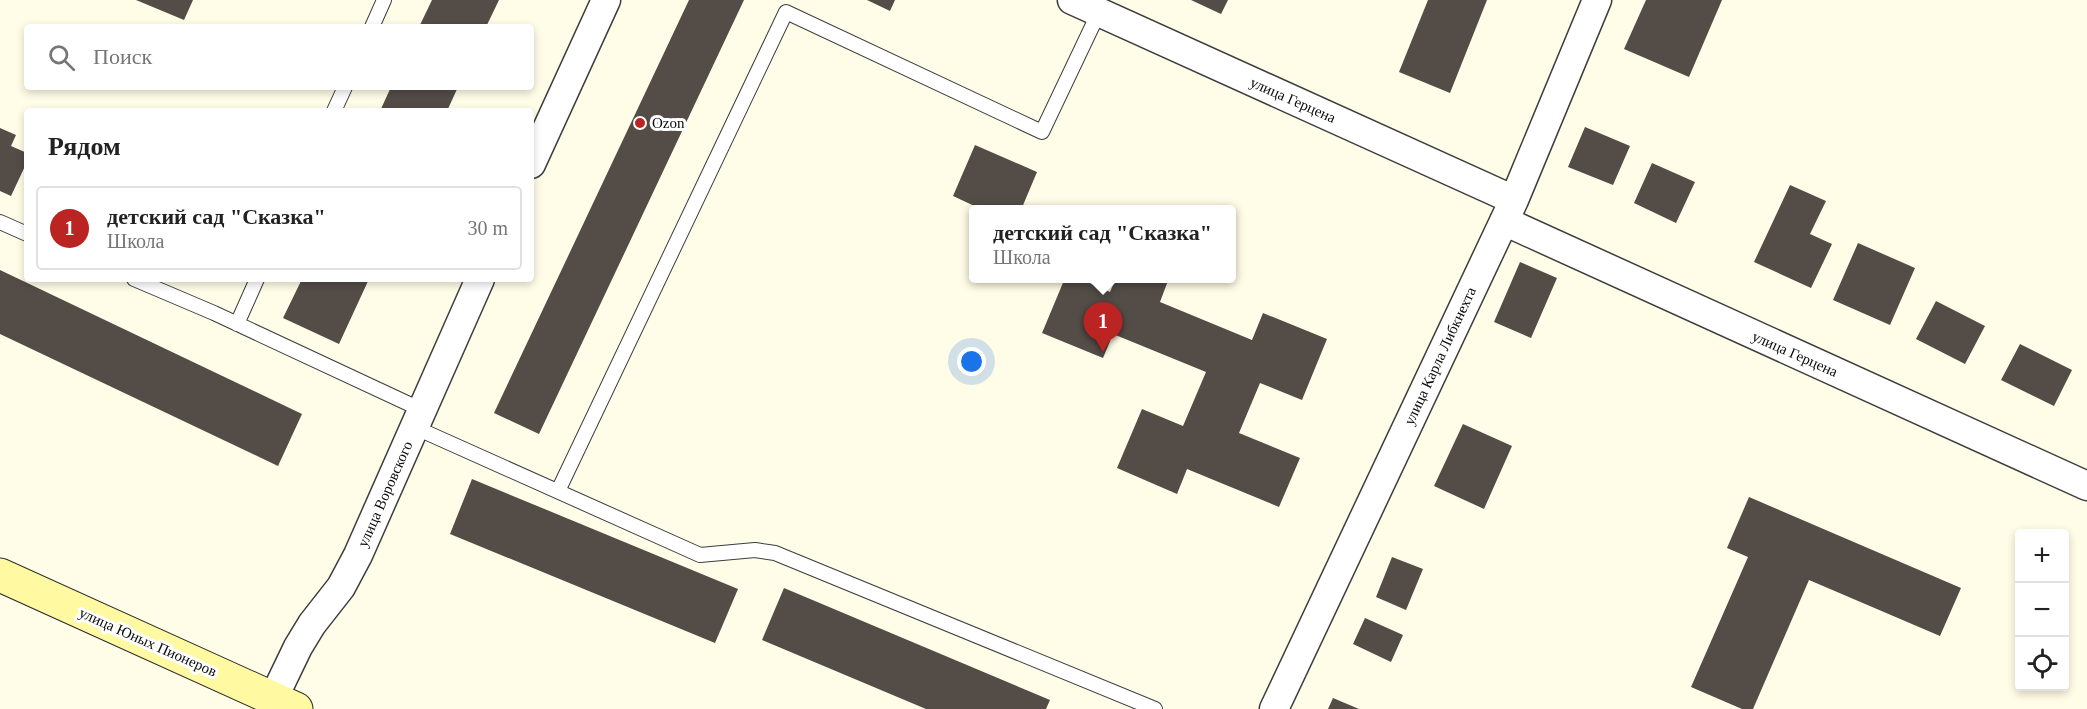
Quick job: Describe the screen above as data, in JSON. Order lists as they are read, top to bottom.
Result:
{
  "streets": {
    "main road": ["улица Юных Пионеров"],
    "street": ["улица Герцена", "улица Карла Либкнехта", "улица Воровского"]
  },
  "crossings": [
    ["улица Герцена", "улица Карла Либкнехта"],
    ["улица Воровского", "улица Юных Пионеров"]
  ],
  "places": ["Ozon"],
  "page": {
    "search": "Поиск",
    "heading": "Рядом",
    "list": [
      {
        "mark": "1",
        "name": "детский сад \"Сказка\"",
        "note": "Школа",
        "value": "30 m"
      }
    ],
    "popup": ["детский сад \"Сказка\"", "Школа"],
    "pins": "1",
    "map_buttons": ["+", "−"]
  }
}
